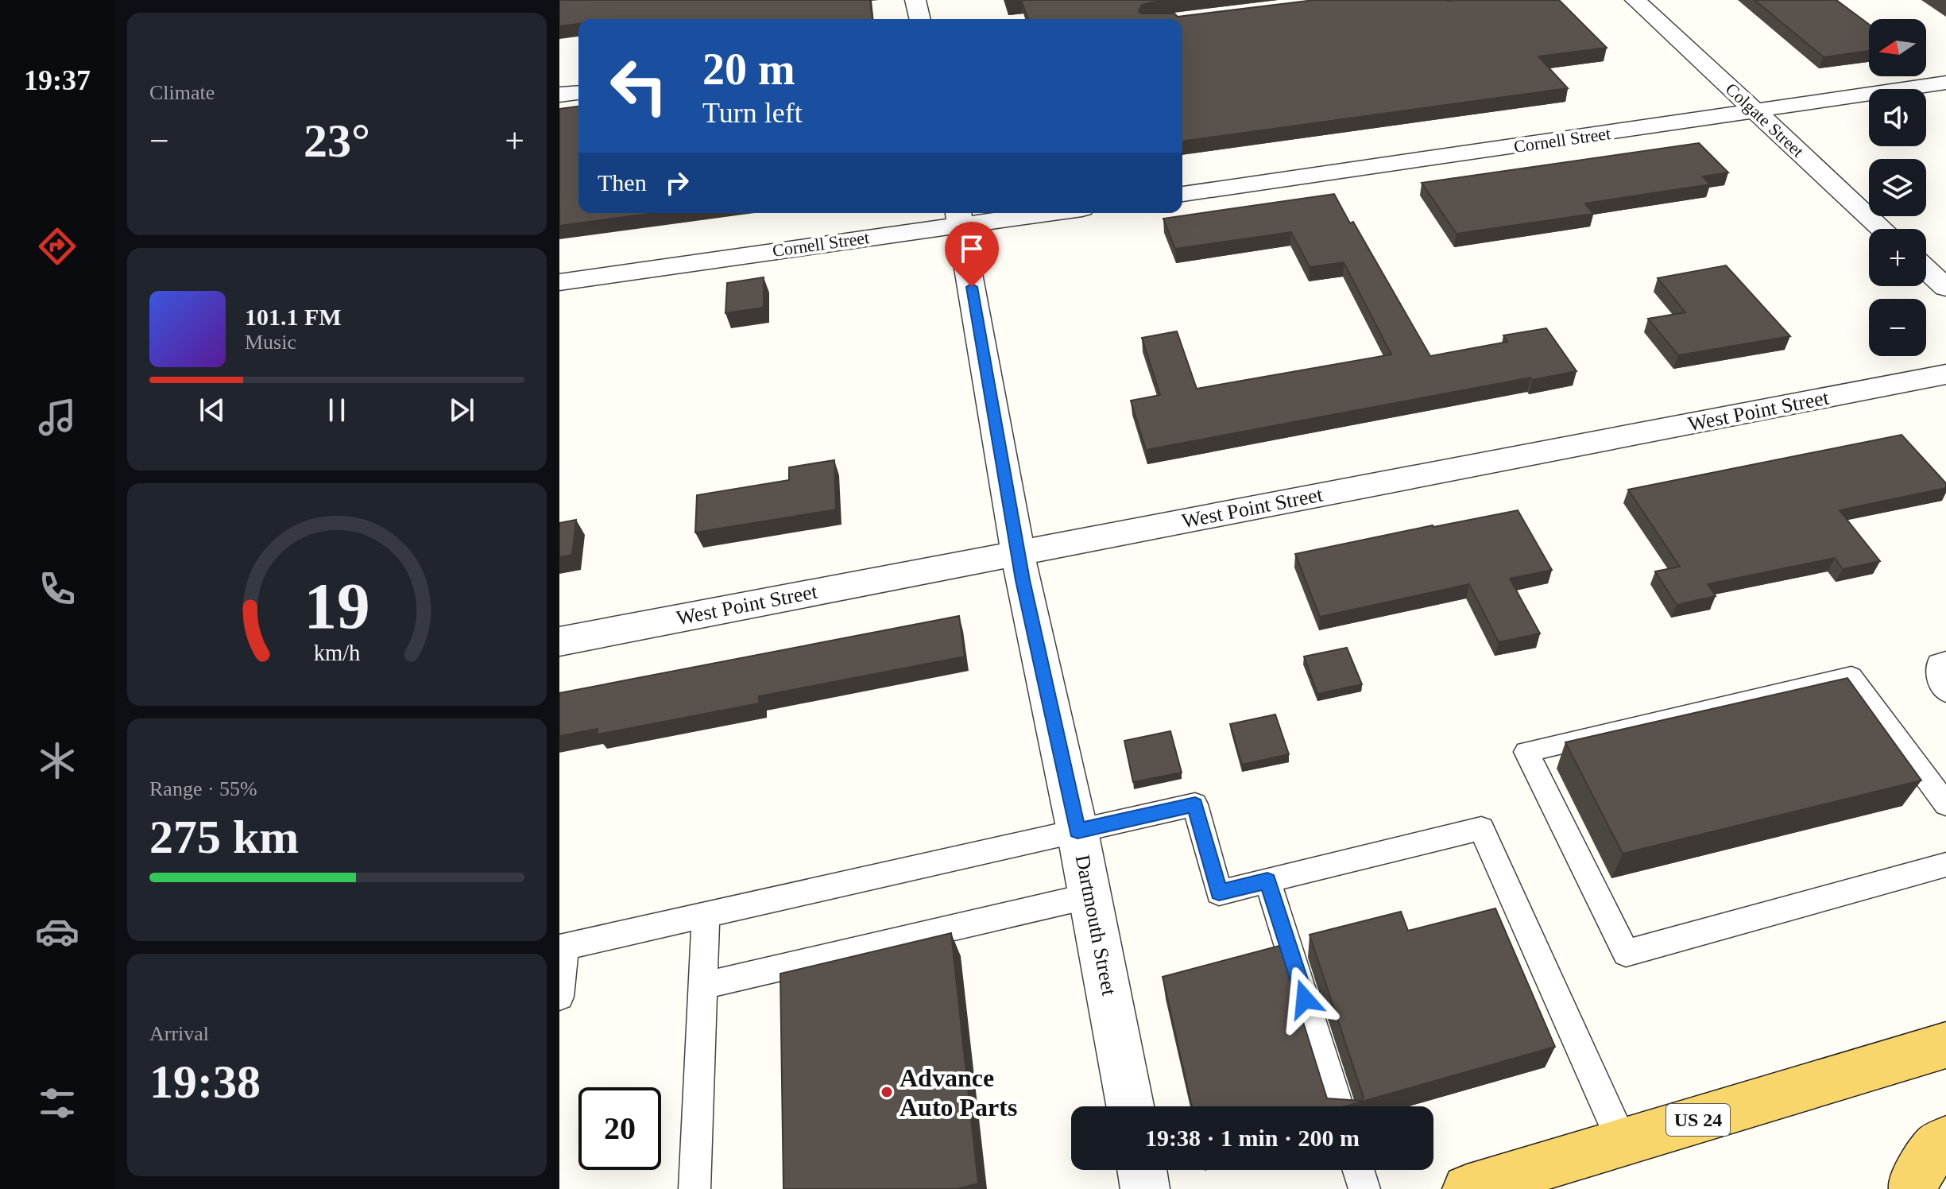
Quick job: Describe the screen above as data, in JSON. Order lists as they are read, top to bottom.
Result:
{
  "streets": {
    "main road": ["US 24"],
    "street": [
      "Colgate Street",
      "Cornell Street",
      "West Point Street",
      "Dartmouth Street"
    ]
  },
  "crossings": [
    ["Colgate Street", "Cornell Street"],
    ["Cornell Street", "Dartmouth Street"],
    ["West Point Street", "Dartmouth Street"]
  ],
  "places": ["Advance Auto Parts"],
  "north": "left",
  "page": {
    "tabs": "19:37",
    "tile": [
      "Climate",
      ["Range · 55%", "275 km"],
      ["Arrival", "19:38"]
    ],
    "map_buttons": ["+", "−"],
    "turn": ["20 m", "Turn left"],
    "heat": ["−", "23°", "+"],
    "then": "Then",
    "song": ["101.1 FM", "Music"],
    "limit": "20",
    "trip": "19:38 · 1 min · 200 m",
    "gauge": ["19", "km/h"]
  }
}
